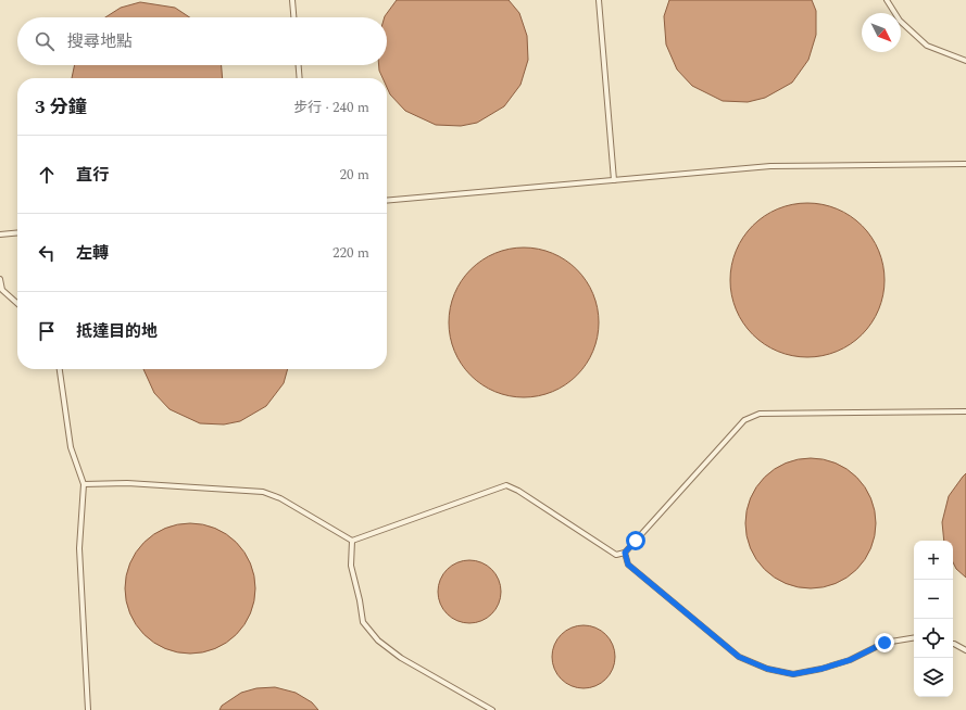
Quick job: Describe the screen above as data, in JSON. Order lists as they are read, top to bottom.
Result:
{
  "north": "bottom right",
  "page": {
    "search": "搜尋地點",
    "heading": ["3 分鐘", "步行 · 240 m"],
    "list": [
      ["直行", "20 m"],
      ["左轉", "220 m"],
      "抵達目的地"
    ],
    "map_buttons": ["+", "−"]
  }
}
